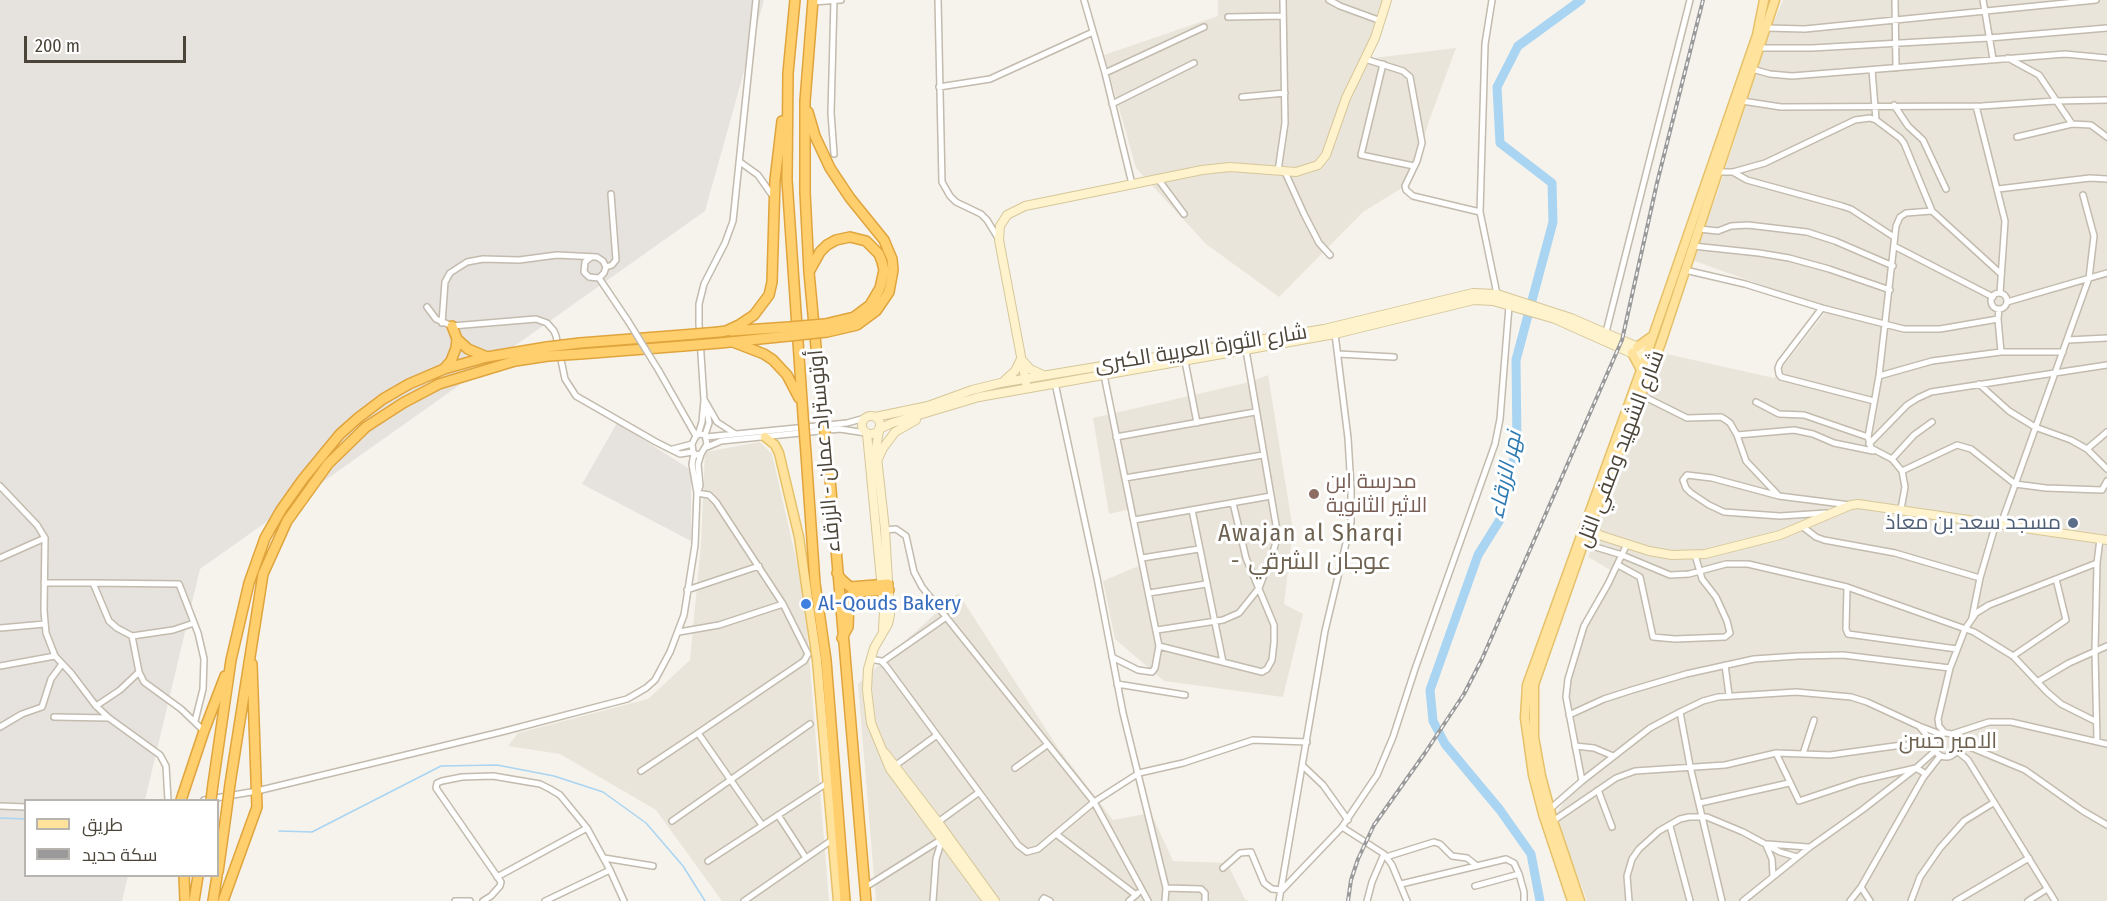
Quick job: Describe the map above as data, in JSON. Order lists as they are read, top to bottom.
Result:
{
  "streets": {
    "highway": ["أوتوستراد عمان - الزرقاء"],
    "main road": ["شارع الثورة العربية الكبرى", "شارع الشهيد وصفي التل"]
  },
  "districts": ["Awajan al Sharqi - عوجان الشرقي", "الامير حسن"],
  "water": ["نهر الزرقاء"],
  "places": ["مدرسة ابن الاثير الثانوية", "مسجد سعد بن معاذ", "Al-Qouds Bakery"],
  "legend": ["طريق", "سكة حديد"],
  "scale_bar": "200 m"
}
